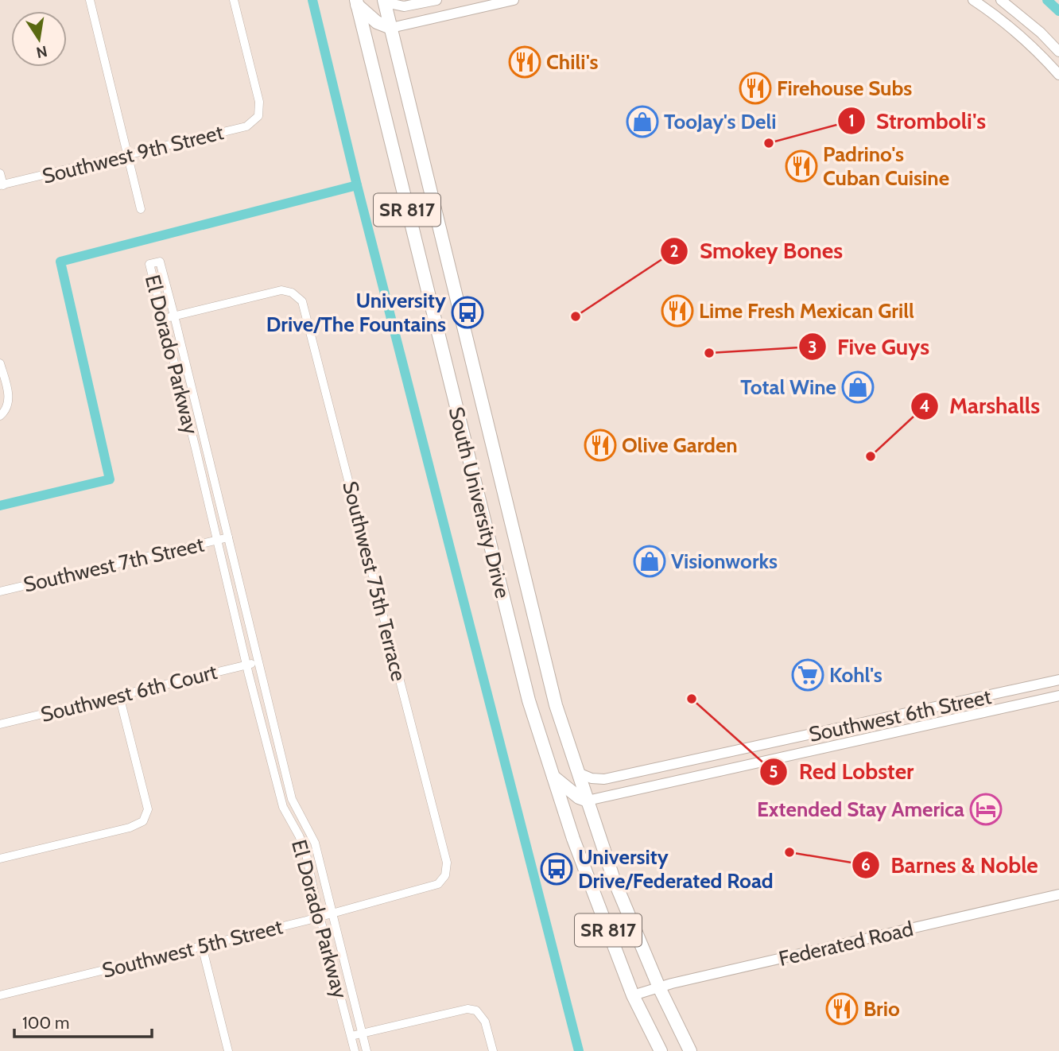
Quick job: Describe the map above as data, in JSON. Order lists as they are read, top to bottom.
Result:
{
  "streets": {
    "main road": ["SR 817", "South University Drive"],
    "street": [
      "Southwest 9th Street",
      "El Dorado Parkway",
      "Southwest 7th Street",
      "Southwest 75th Terrace",
      "Southwest 6th Court",
      "Southwest 6th Street",
      "Federated Road",
      "Southwest 5th Street"
    ]
  },
  "crossings": [
    ["SR 817", "South University Drive"],
    ["SR 817", "Federated Road"],
    ["El Dorado Parkway", "Southwest 7th Street"],
    ["El Dorado Parkway", "Southwest 75th Terrace"],
    ["El Dorado Parkway", "Southwest 6th Court"],
    ["El Dorado Parkway", "Southwest 5th Street"],
    ["South University Drive", "Southwest 6th Street"],
    ["South University Drive", "Federated Road"],
    ["Southwest 75th Terrace", "Southwest 5th Street"]
  ],
  "places": {
    "restaurant": [
      "Chili's",
      "Firehouse Subs",
      "Padrino's Cuban Cuisine",
      "Lime Fresh Mexican Grill",
      "Olive Garden",
      "Brio"
    ],
    "shop": ["TooJay's Deli", "Total Wine", "Visionworks"],
    "other": [
      "Stromboli's",
      "Smokey Bones",
      "Five Guys",
      "Marshalls",
      "Red Lobster",
      "Barnes & Noble"
    ],
    "bus stop": ["University Drive/The Fountains", "University Drive/Federated Road"],
    "supermarket": ["Kohl's"],
    "hotel": ["Extended Stay America"]
  },
  "scale_bar": "100 m",
  "north": "bottom"
}
